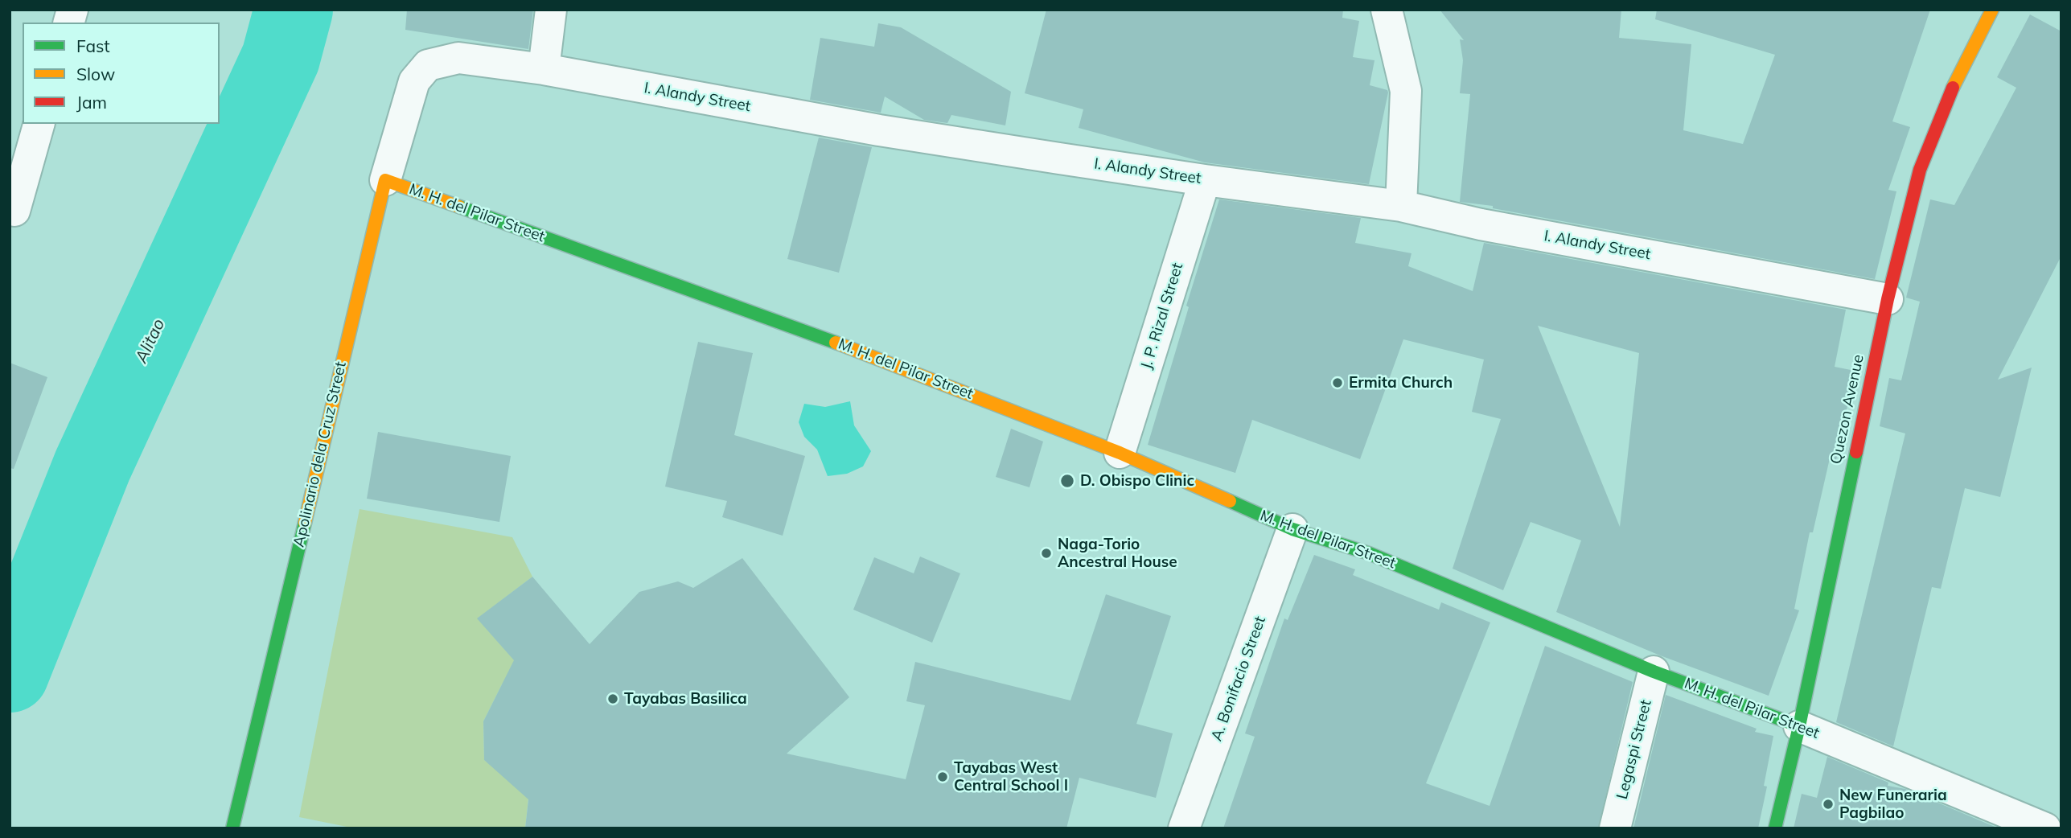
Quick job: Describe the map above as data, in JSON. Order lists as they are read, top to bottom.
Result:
{
  "streets": {
    "main road": ["M. H. del Pilar Street", "Quezon Avenue", "Apolinario dela Cruz Street"],
    "street": [
      "I. Alandy Street",
      "J. P. Rizal Street",
      "A. Bonifacio Street",
      "Legaspi Street"
    ]
  },
  "crossings": [
    ["I. Alandy Street", "J. P. Rizal Street"],
    ["I. Alandy Street", "Quezon Avenue"],
    ["I. Alandy Street", "Apolinario dela Cruz Street"],
    ["M. H. del Pilar Street", "J. P. Rizal Street"],
    ["M. H. del Pilar Street", "Quezon Avenue"],
    ["M. H. del Pilar Street", "Apolinario dela Cruz Street"],
    ["M. H. del Pilar Street", "A. Bonifacio Street"],
    ["M. H. del Pilar Street", "Legaspi Street"]
  ],
  "water": ["Alitao"],
  "places": [
    "Ermita Church",
    "D. Obispo Clinic",
    "Naga-Torio Ancestral House",
    "Tayabas Basilica",
    "Tayabas West Central School I",
    "New Funeraria Pagbilao"
  ],
  "legend": ["Fast", "Slow", "Jam"]
}
